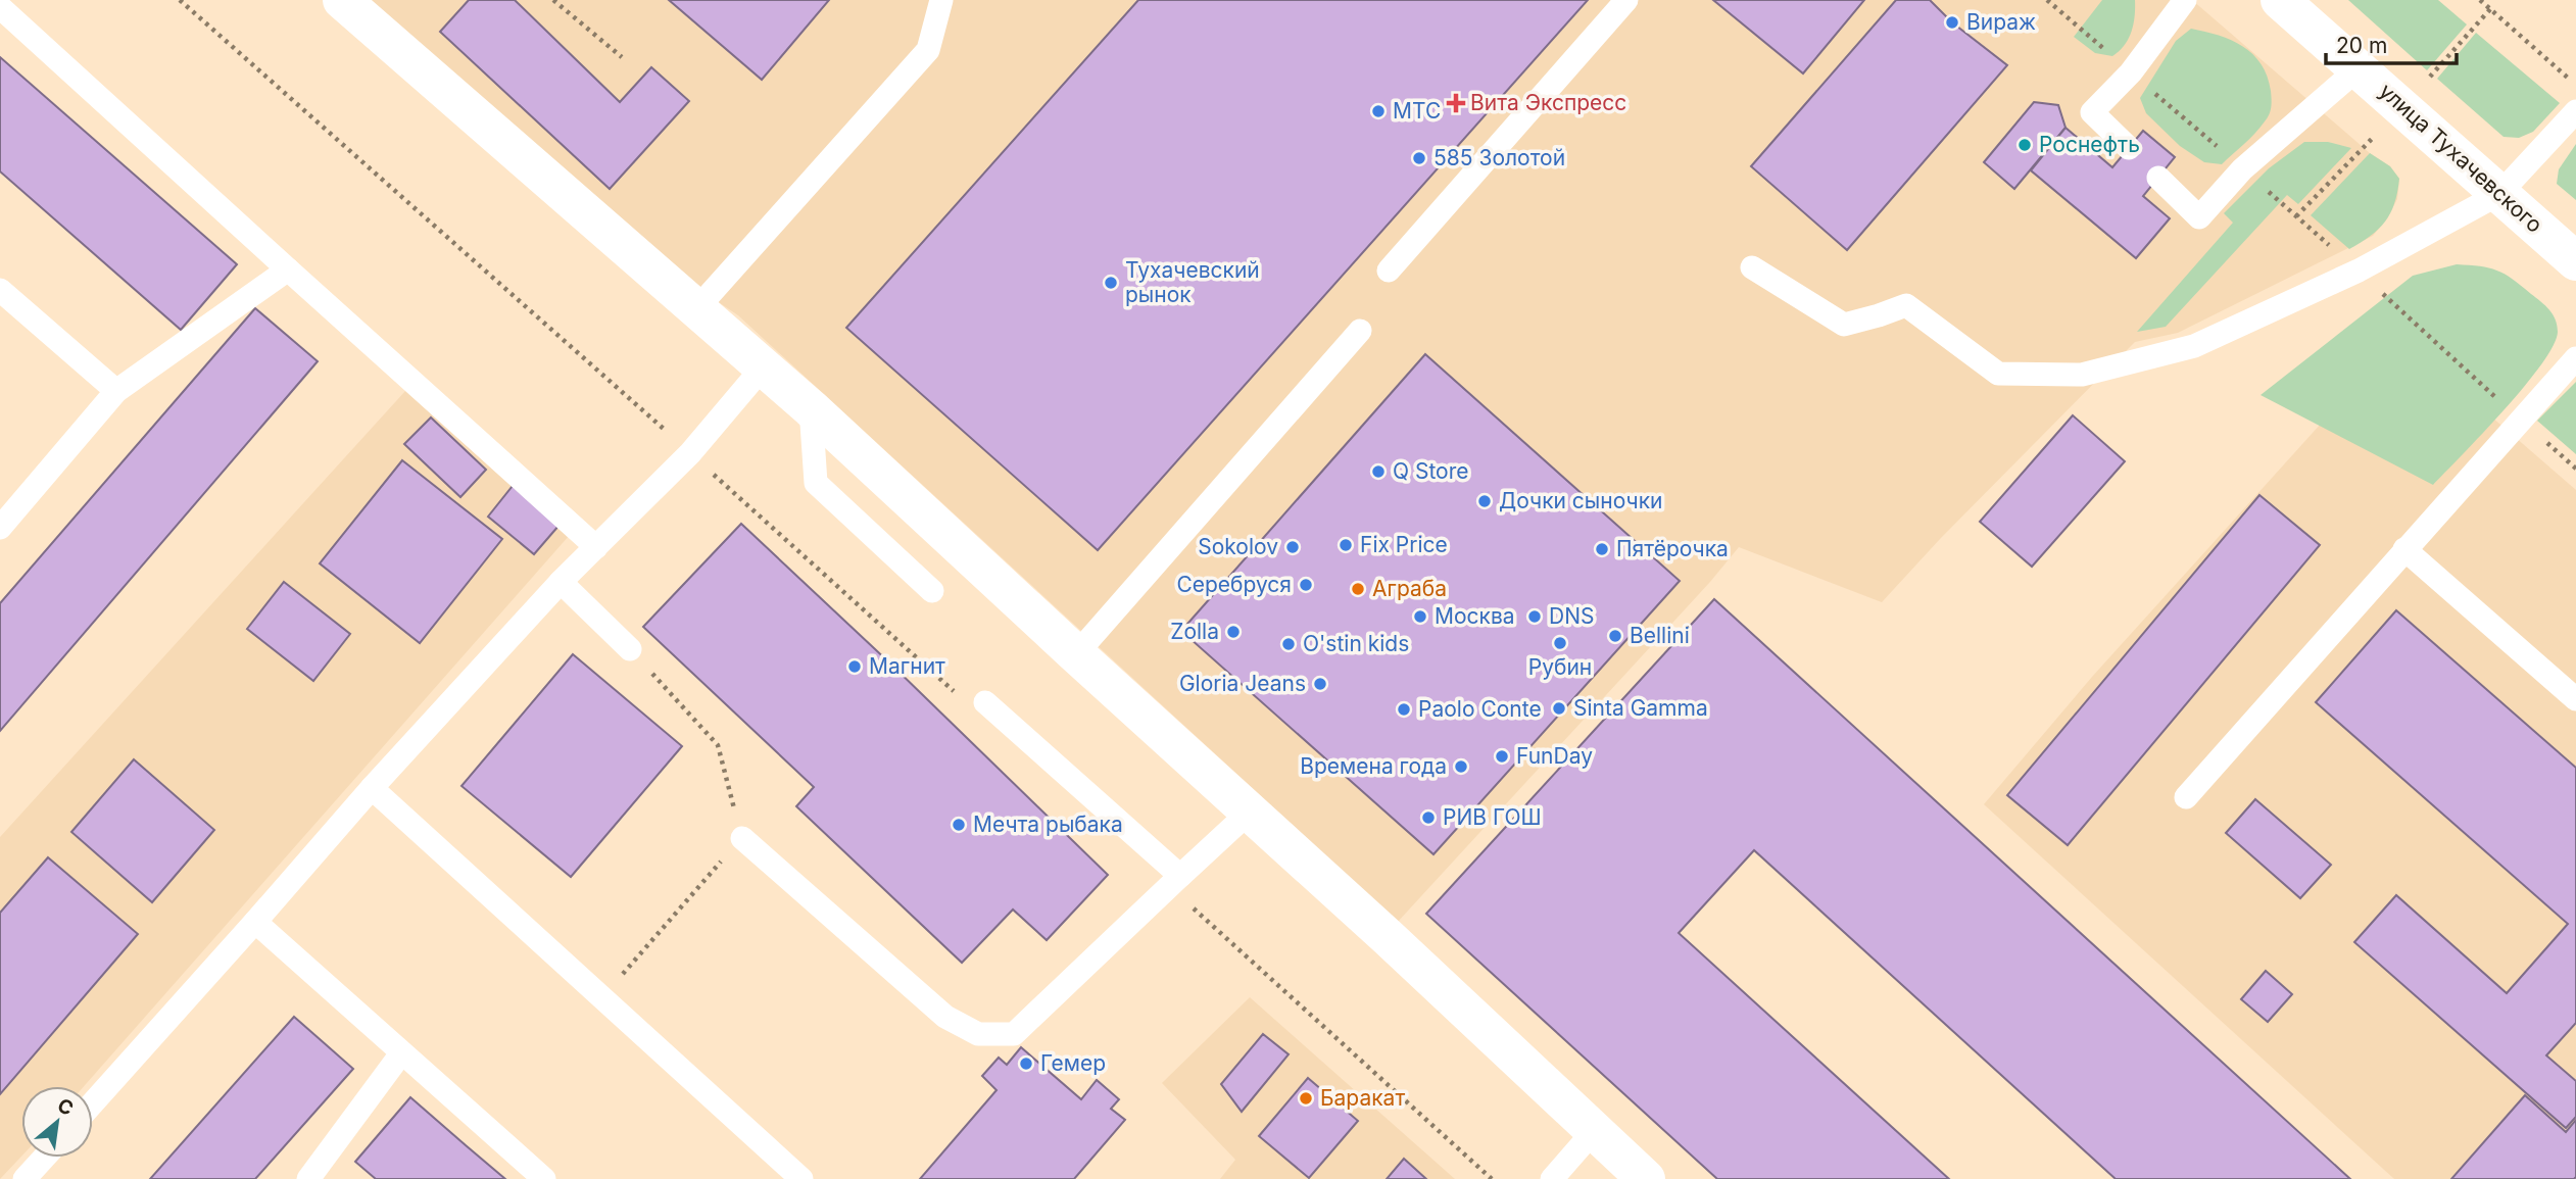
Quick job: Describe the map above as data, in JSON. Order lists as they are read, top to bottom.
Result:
{
  "streets": {
    "street": ["улица Тухачевского"]
  },
  "places": {
    "other": [
      "Вираж",
      "МТС",
      "Роснефть",
      "585 Золотой",
      "Тухачевский рынок",
      "Q Store",
      "Дочки сыночки",
      "Fix Price",
      "Sokolov",
      "Пятёрочка",
      "Серебруся",
      "Аграба",
      "Москва",
      "DNS",
      "Zolla",
      "Bellini",
      "Рубин",
      "O'stin kids",
      "Магнит",
      "Gloria Jeans",
      "Sinta Gamma",
      "Paolo Conte",
      "FunDay",
      "Времена года",
      "РИВ ГОШ",
      "Мечта рыбака",
      "Гемер",
      "Баракат"
    ],
    "health": ["Вита Экспресс"]
  },
  "scale_bar": "20 m",
  "north": "top right"
}
